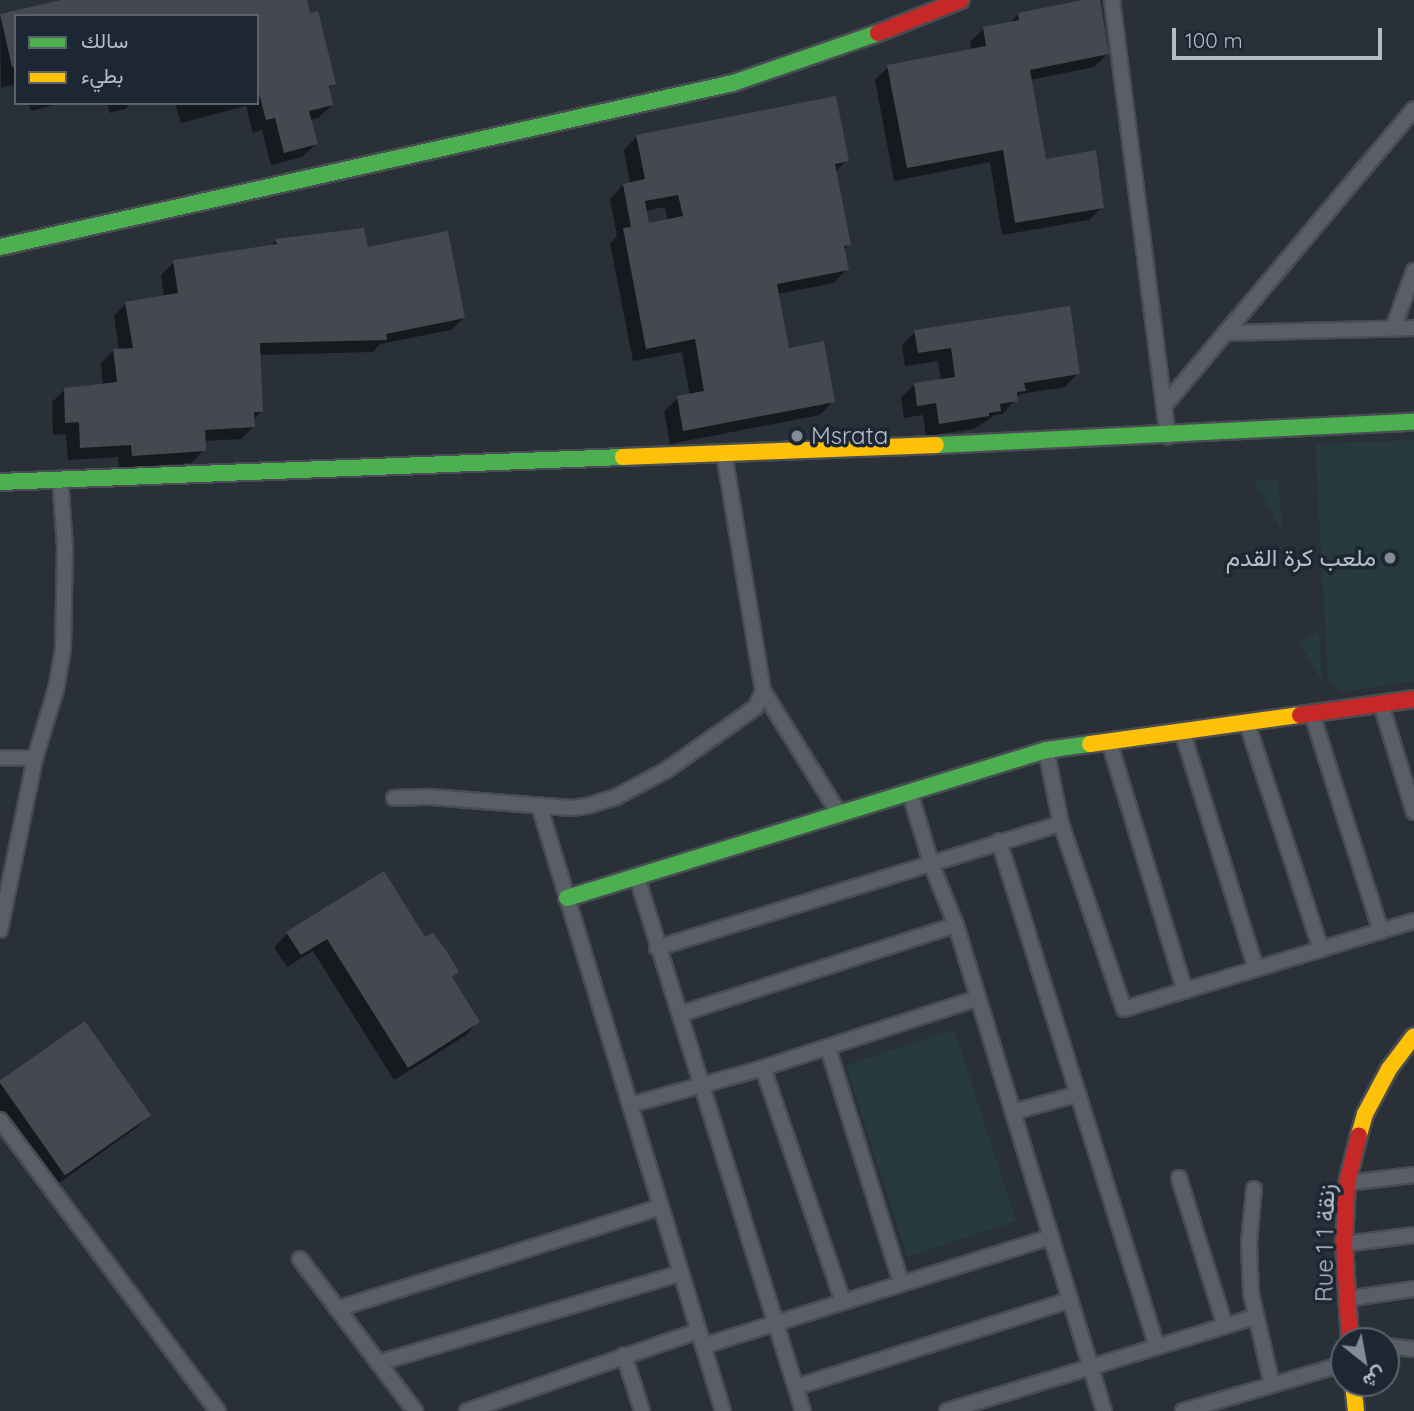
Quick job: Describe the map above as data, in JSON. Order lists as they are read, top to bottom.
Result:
{
  "streets": {
    "street": ["Rue 1 زنقة 1"]
  },
  "places": ["Msrata", "ملعب كرة القدم"],
  "legend": ["سالك", "بطيء"],
  "scale_bar": "100 m",
  "north": "bottom right"
}
